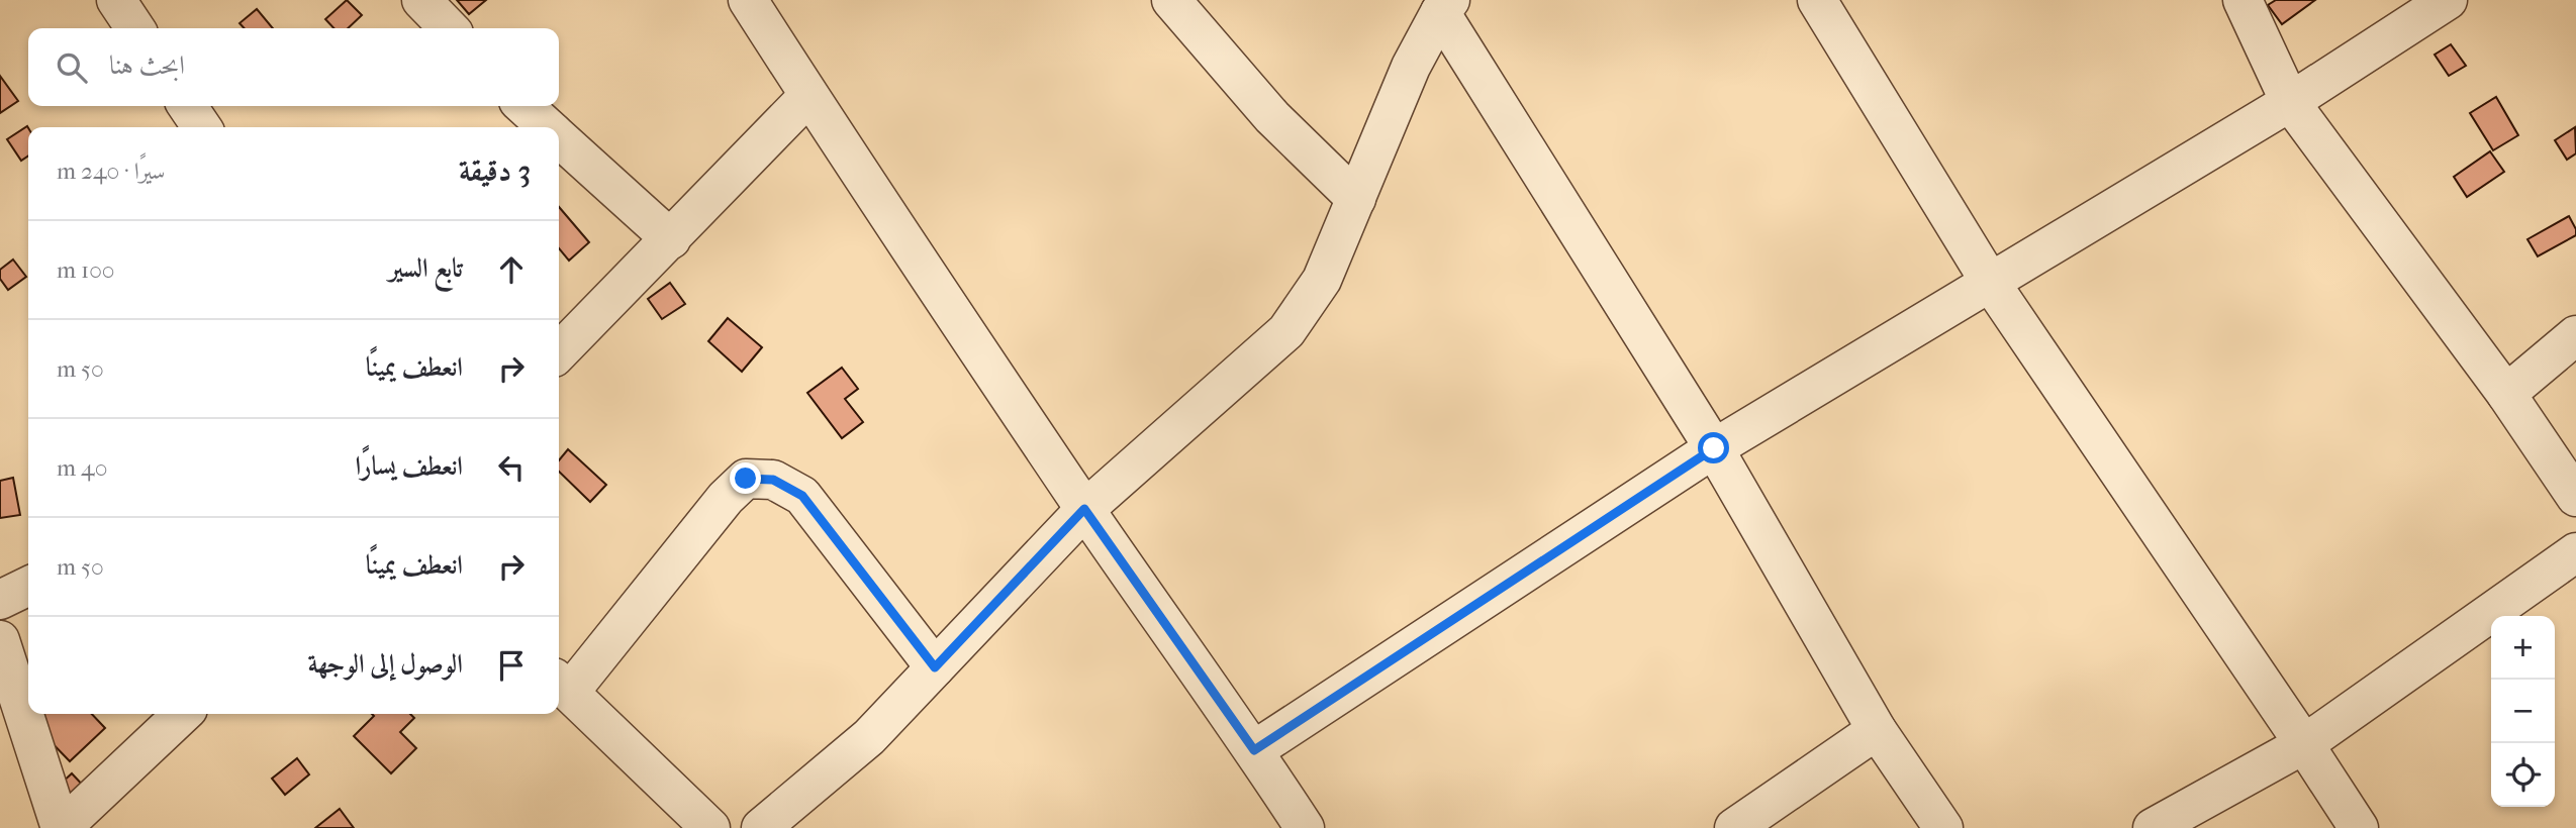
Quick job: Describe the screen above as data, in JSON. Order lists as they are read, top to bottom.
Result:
{
  "page": {
    "search": "ابحث هنا",
    "heading": ["3 دقيقة", "سيرًا · 240 m"],
    "list": [
      ["تابع السير", "100 m"],
      ["انعطف يمينًا", "50 m"],
      ["انعطف يسارًا", "40 m"],
      ["انعطف يمينًا", "50 m"],
      "الوصول إلى الوجهة"
    ],
    "map_buttons": ["+", "−"]
  }
}
